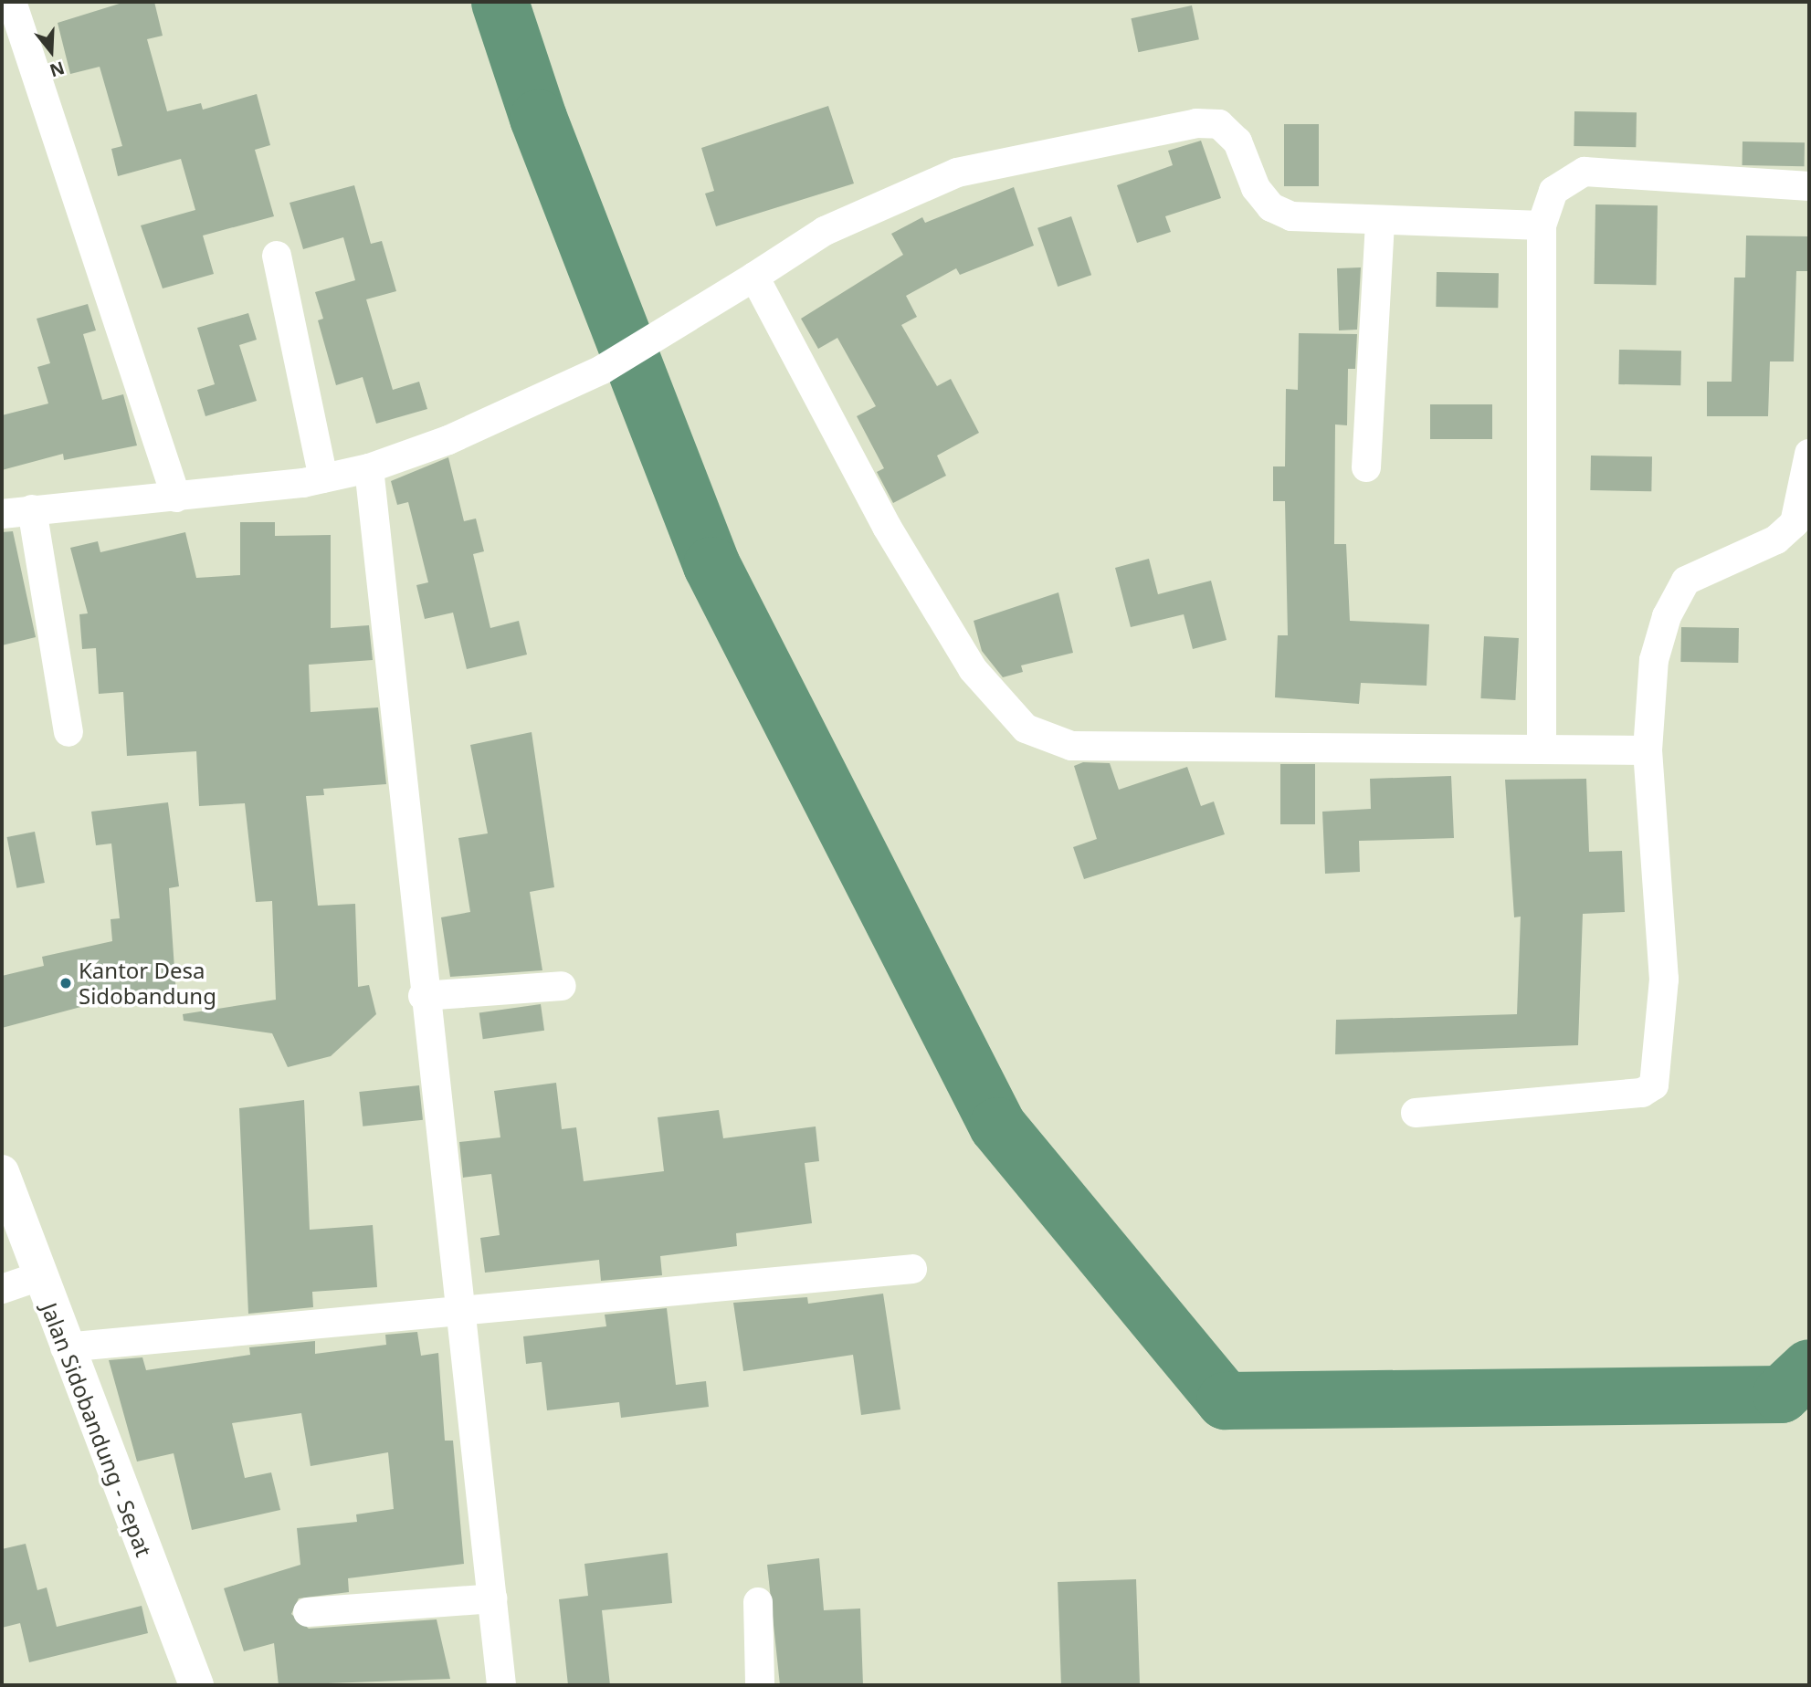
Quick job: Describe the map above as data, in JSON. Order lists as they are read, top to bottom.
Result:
{
  "streets": {
    "street": ["Jalan Sidobandung - Sepat"]
  },
  "places": ["Kantor Desa Sidobandung"],
  "north": "bottom"
}
